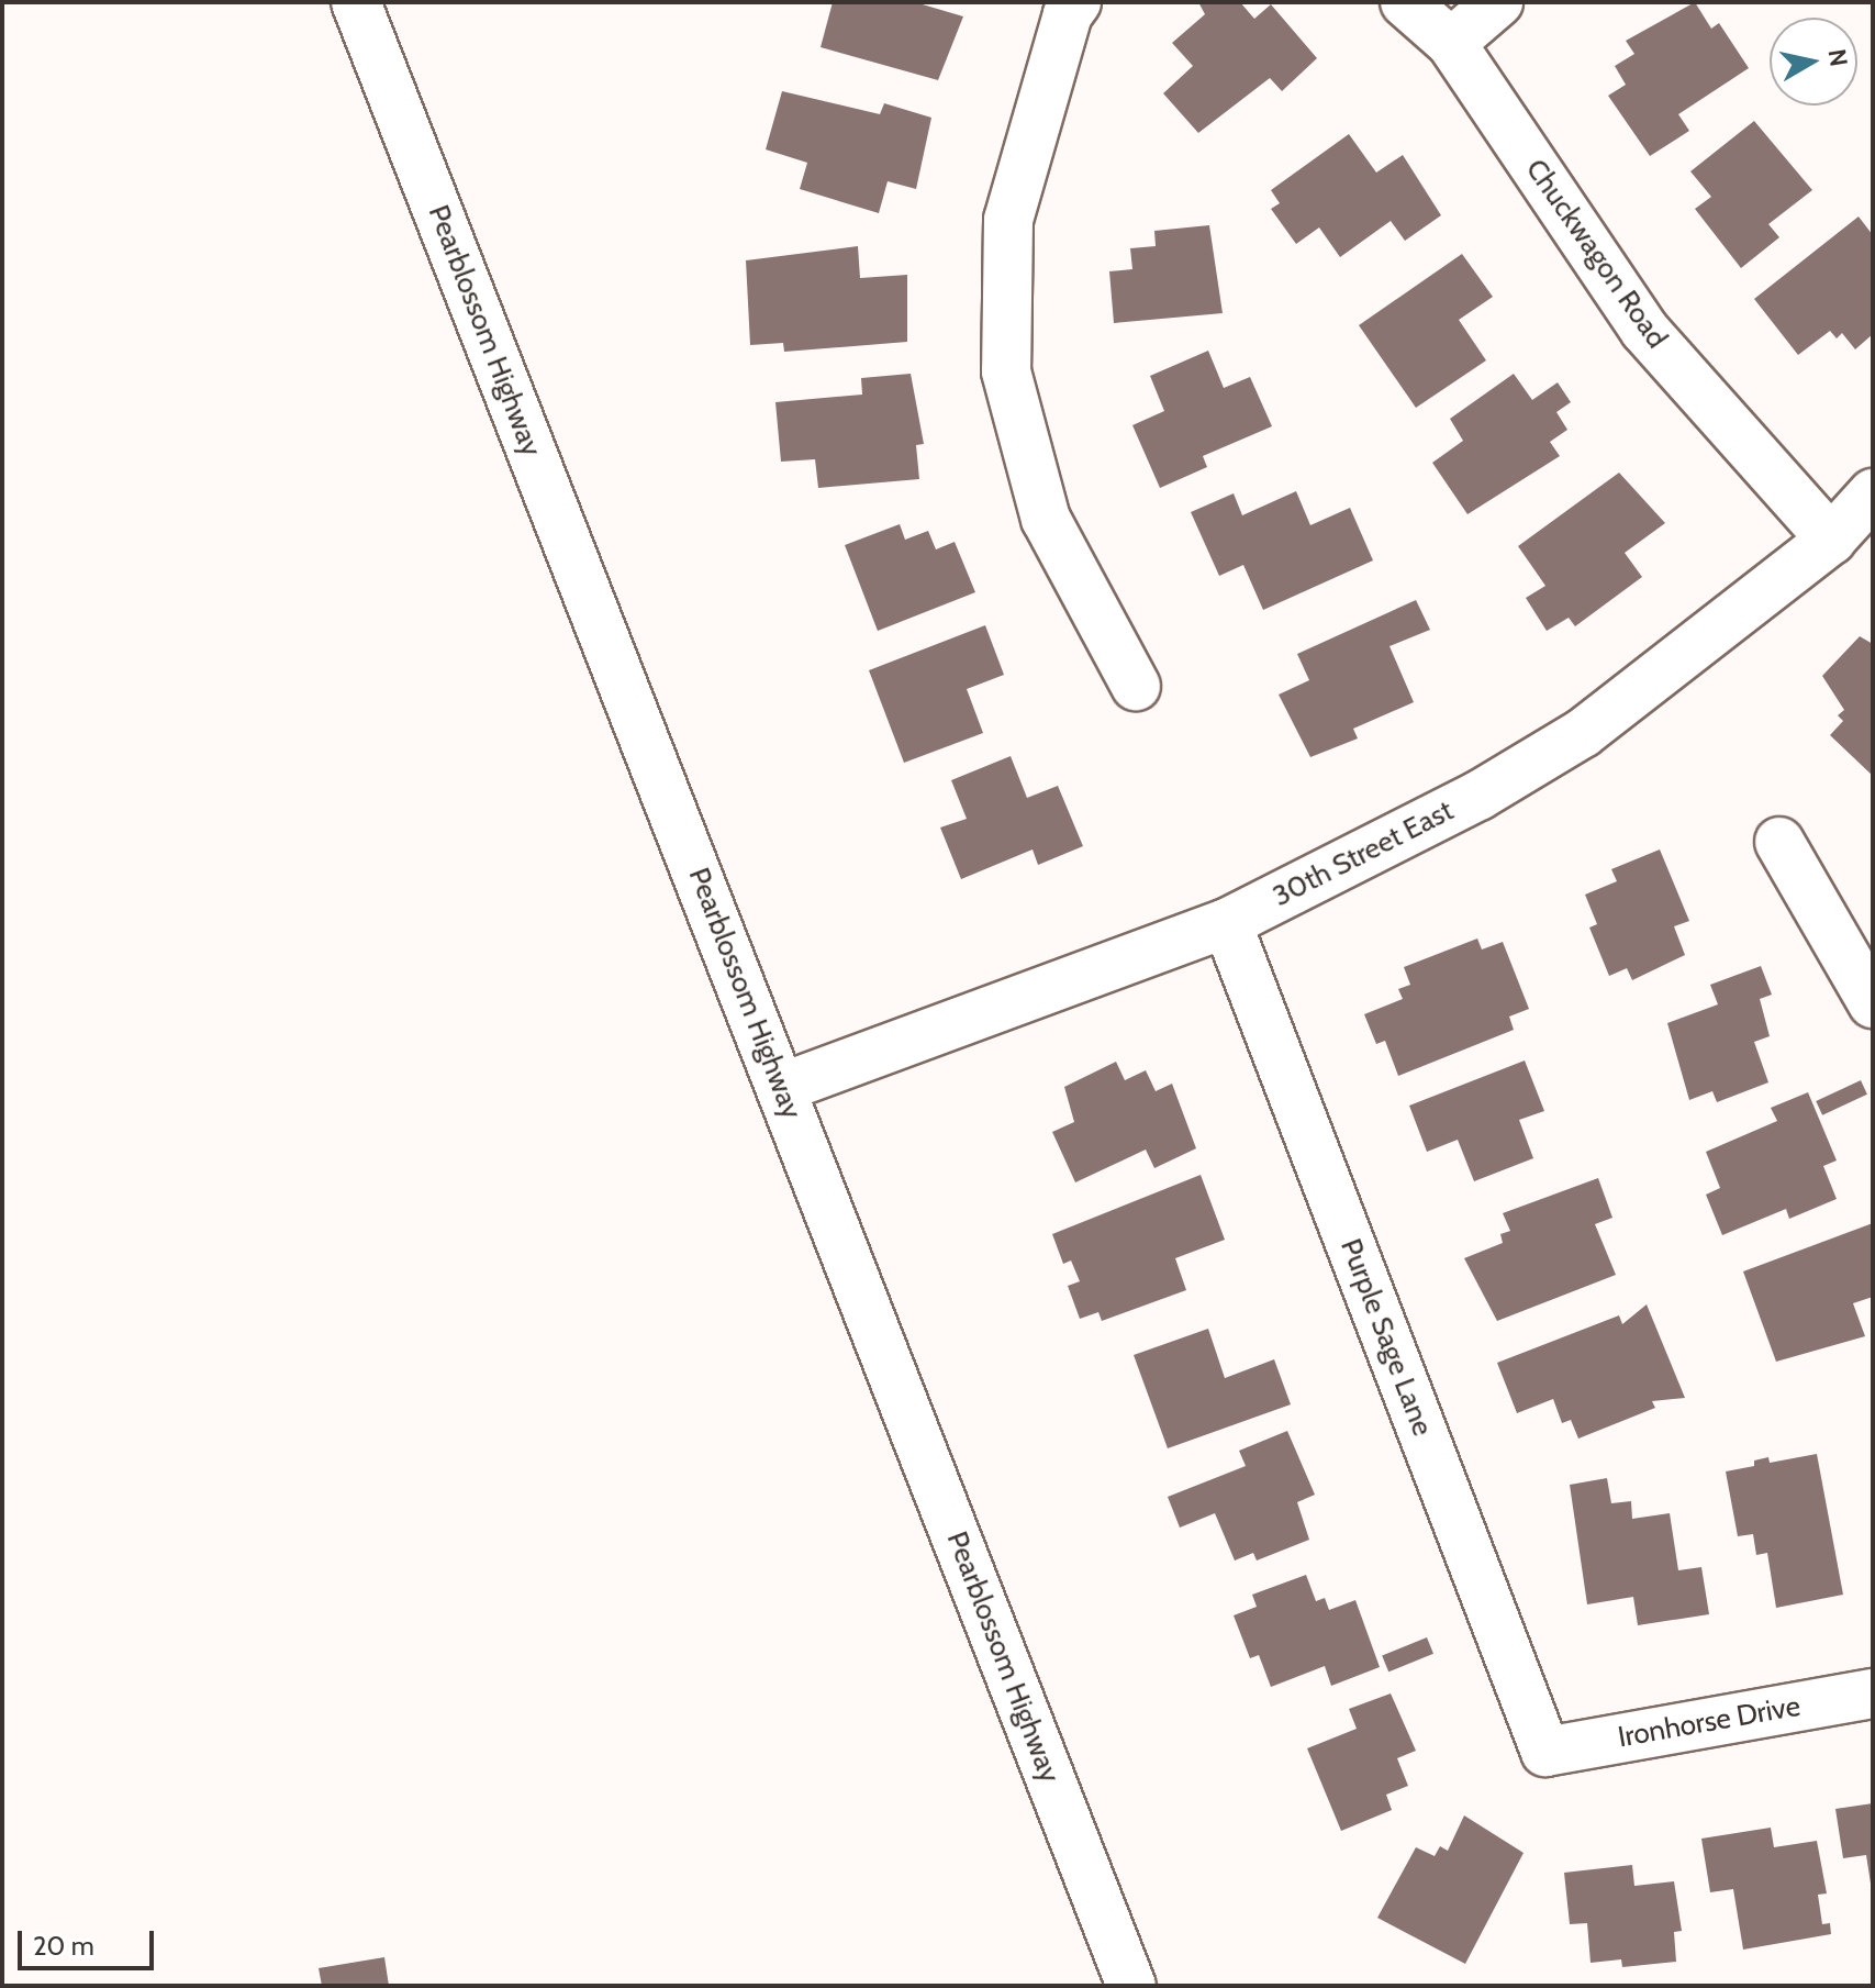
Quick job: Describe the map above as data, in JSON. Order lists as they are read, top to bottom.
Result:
{
  "streets": {
    "street": [
      "Chuckwagon Road",
      "Pearblossom Highway",
      "30th Street East",
      "Purple Sage Lane",
      "Ironhorse Drive"
    ]
  },
  "crossings": [
    ["Chuckwagon Road", "30th Street East"],
    ["Pearblossom Highway", "30th Street East"],
    ["30th Street East", "Purple Sage Lane"],
    ["Purple Sage Lane", "Ironhorse Drive"]
  ],
  "scale_bar": "20 m",
  "north": "right"
}
